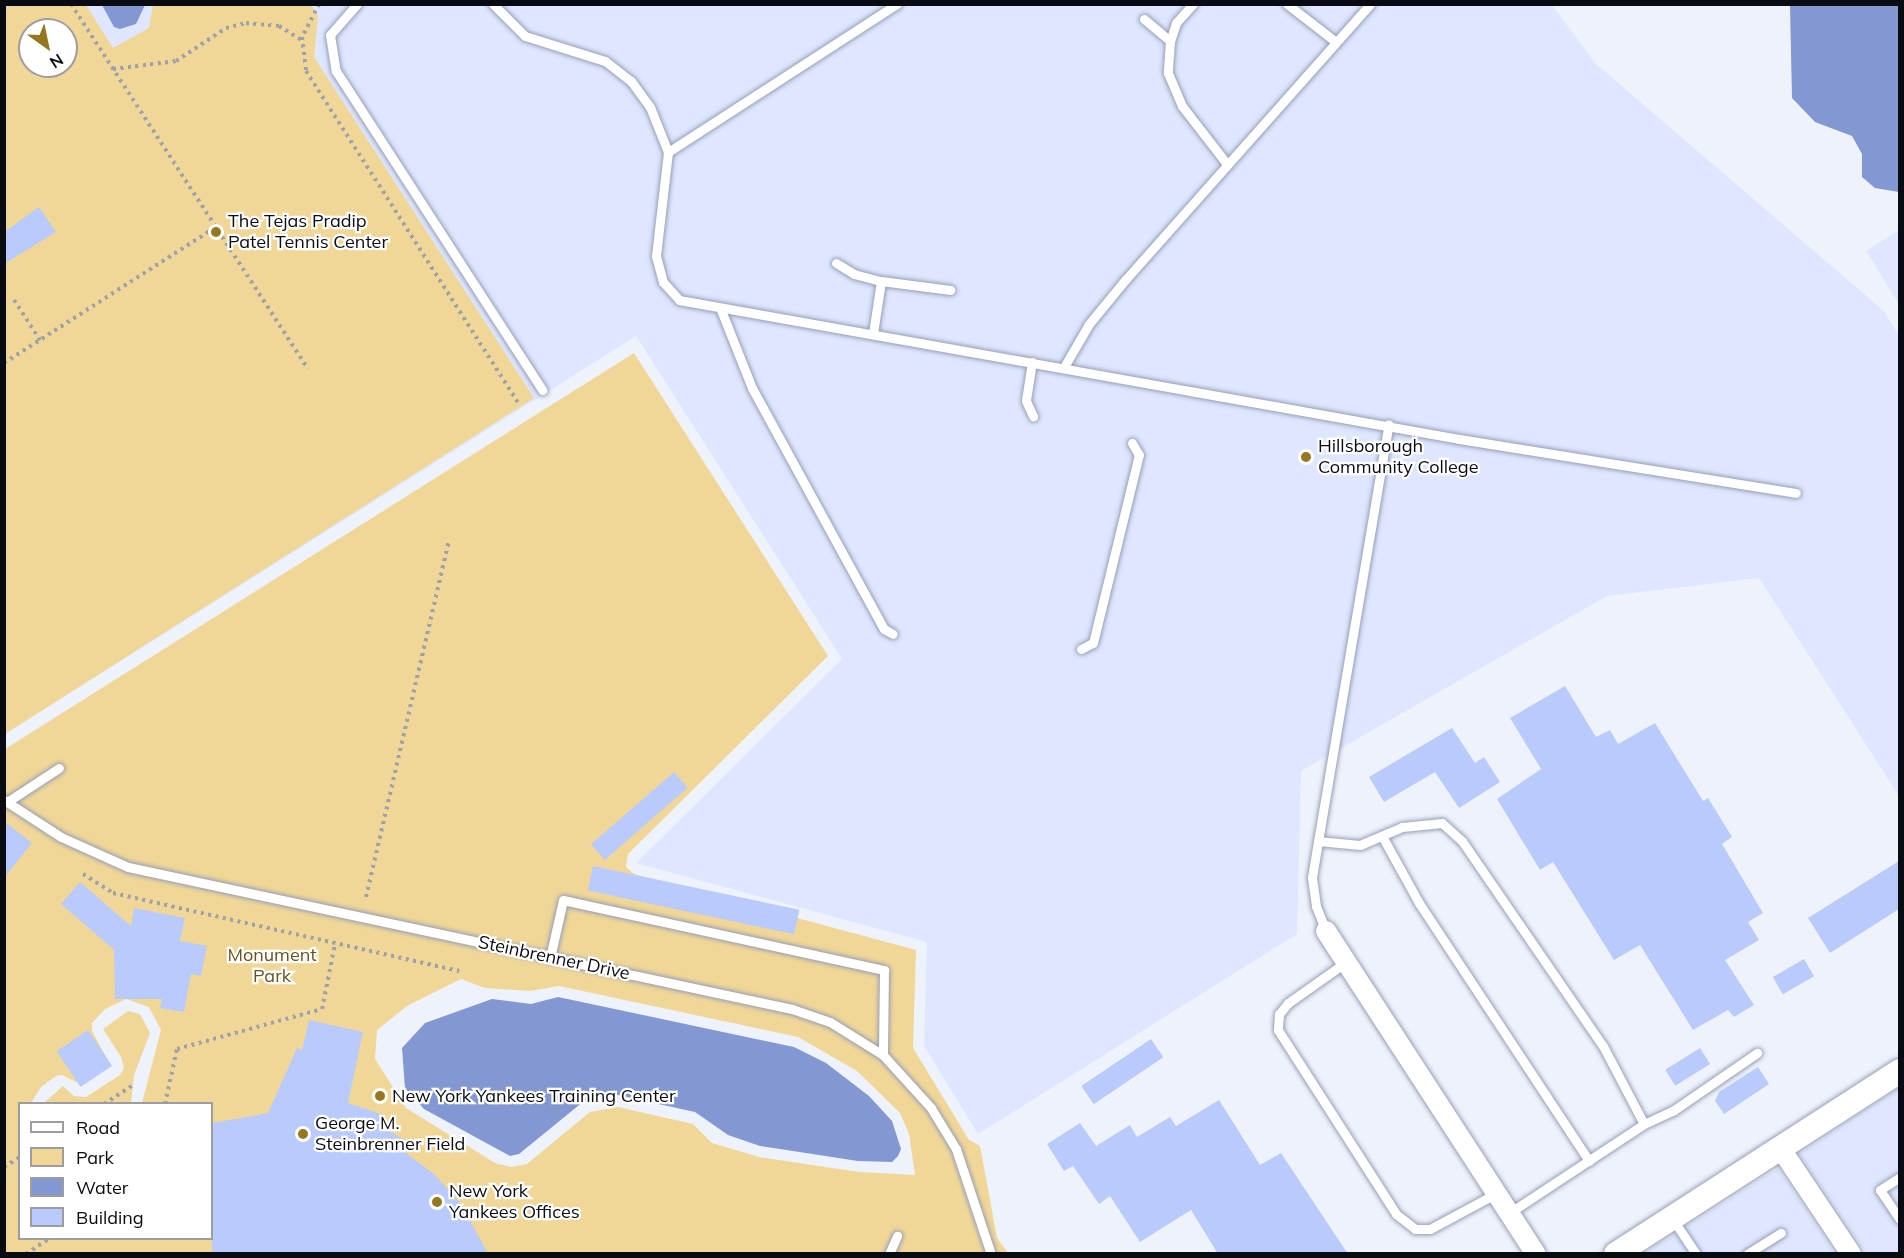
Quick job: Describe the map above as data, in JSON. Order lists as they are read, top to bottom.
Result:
{
  "streets": {
    "lane": ["Steinbrenner Drive"]
  },
  "parks": ["Monument Park"],
  "places": [
    "The Tejas Pradip Patel Tennis Center",
    "Hillsborough Community College",
    "New York Yankees Training Center",
    "George M. Steinbrenner Field",
    "New York Yankees Offices"
  ],
  "legend": [
    "Road",
    "Park",
    "Water",
    "Building"
  ],
  "north": "bottom right"
}
